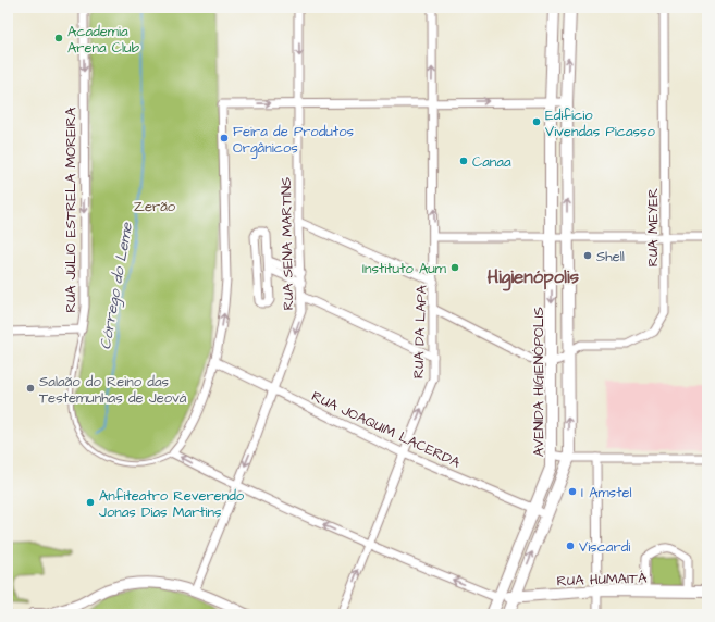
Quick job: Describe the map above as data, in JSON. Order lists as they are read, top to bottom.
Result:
{
  "streets": {
    "main road": ["AVENIDA HIGIENÓPOLIS", "RUA HUMAITÁ"],
    "street": [
      "RUA JÚLIO ESTRELA MOREIRA",
      "RUA MEYER",
      "RUA SENA MARTINS",
      "RUA DA LAPA",
      "RUA JOAQUIM LACERDA"
    ]
  },
  "crossings": [
    ["RUA MEYER", "AVENIDA HIGIENÓPOLIS"],
    ["RUA SENA MARTINS", "RUA JOAQUIM LACERDA"],
    ["RUA DA LAPA", "RUA JOAQUIM LACERDA"],
    ["AVENIDA HIGIENÓPOLIS", "RUA JOAQUIM LACERDA"],
    ["AVENIDA HIGIENÓPOLIS", "RUA HUMAITÁ"]
  ],
  "one_way": ["RUA JÚLIO ESTRELA MOREIRA", "RUA DA LAPA"],
  "districts": ["Higienópolis"],
  "water": ["Córrego do Leme"],
  "parks": ["Zerão"],
  "places": [
    "Academia Arena Club",
    "Edifício Vivendas Picasso",
    "Feira de Produtos Orgânicos",
    "Canaa",
    "Shell",
    "Instituto Aum",
    "Salaão do Reino das Testemunhas de Jeová",
    "I Amstel",
    "Anfiteatro Reverendo Jonas Dias Martins",
    "Viscardi"
  ]
}
